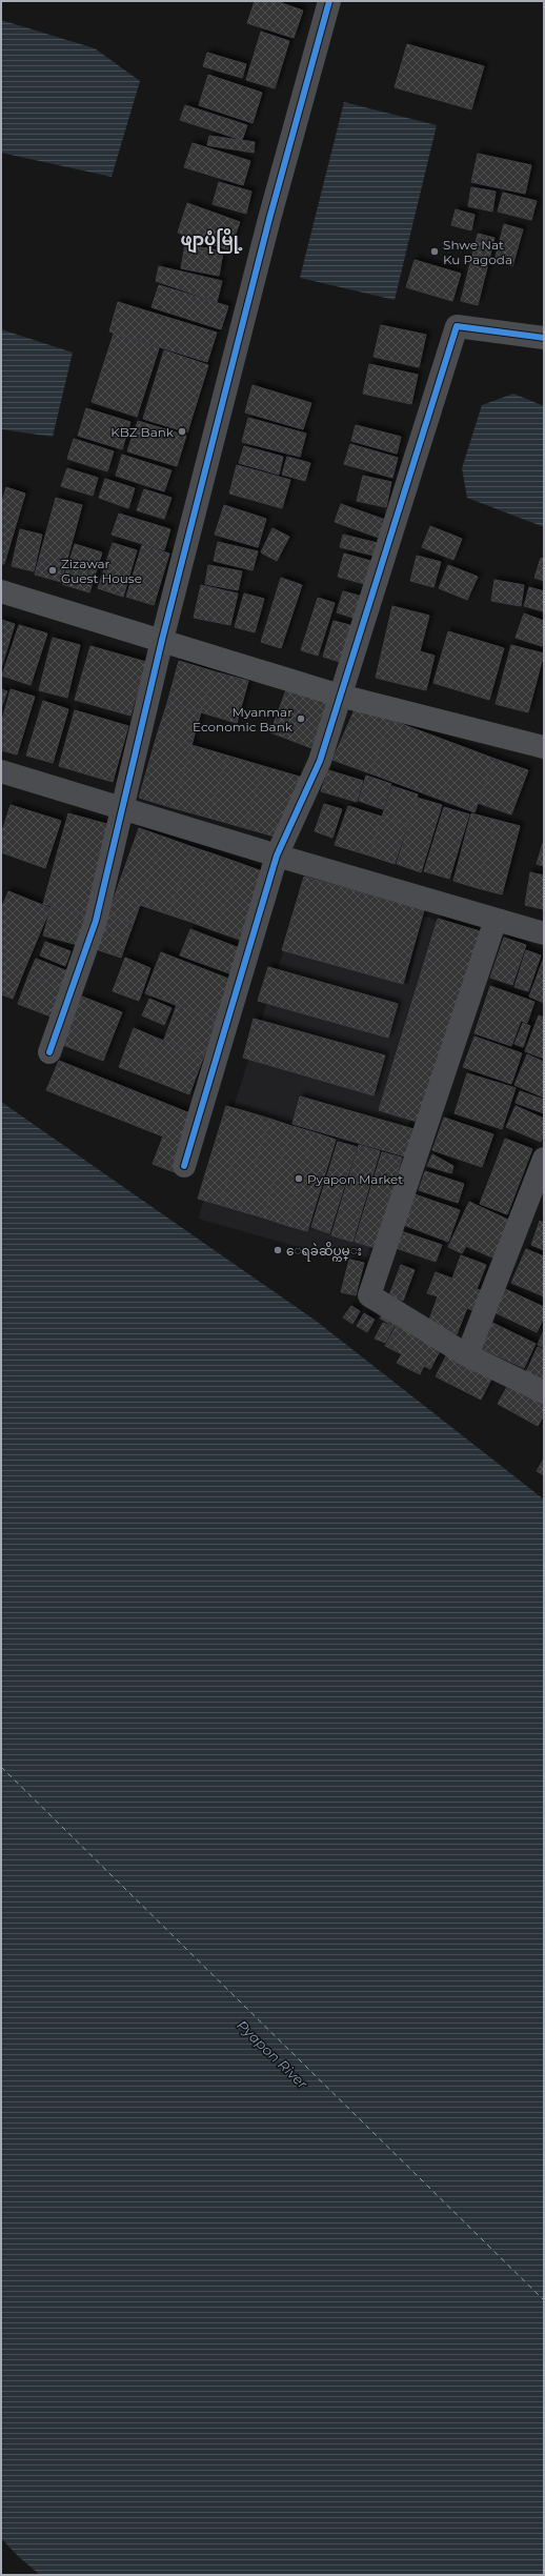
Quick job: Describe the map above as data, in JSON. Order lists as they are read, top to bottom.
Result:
{
  "districts": ["ဖျာပုံမြို့"],
  "water": ["Pyapon River"],
  "places": [
    "Shwe Nat Ku Pagoda",
    "KBZ Bank",
    "Zizawar Guest House",
    "Myanmar Economic Bank",
    "Pyapon Market",
    "ေရခဲဆိပ္ကမ္း"
  ]
}
